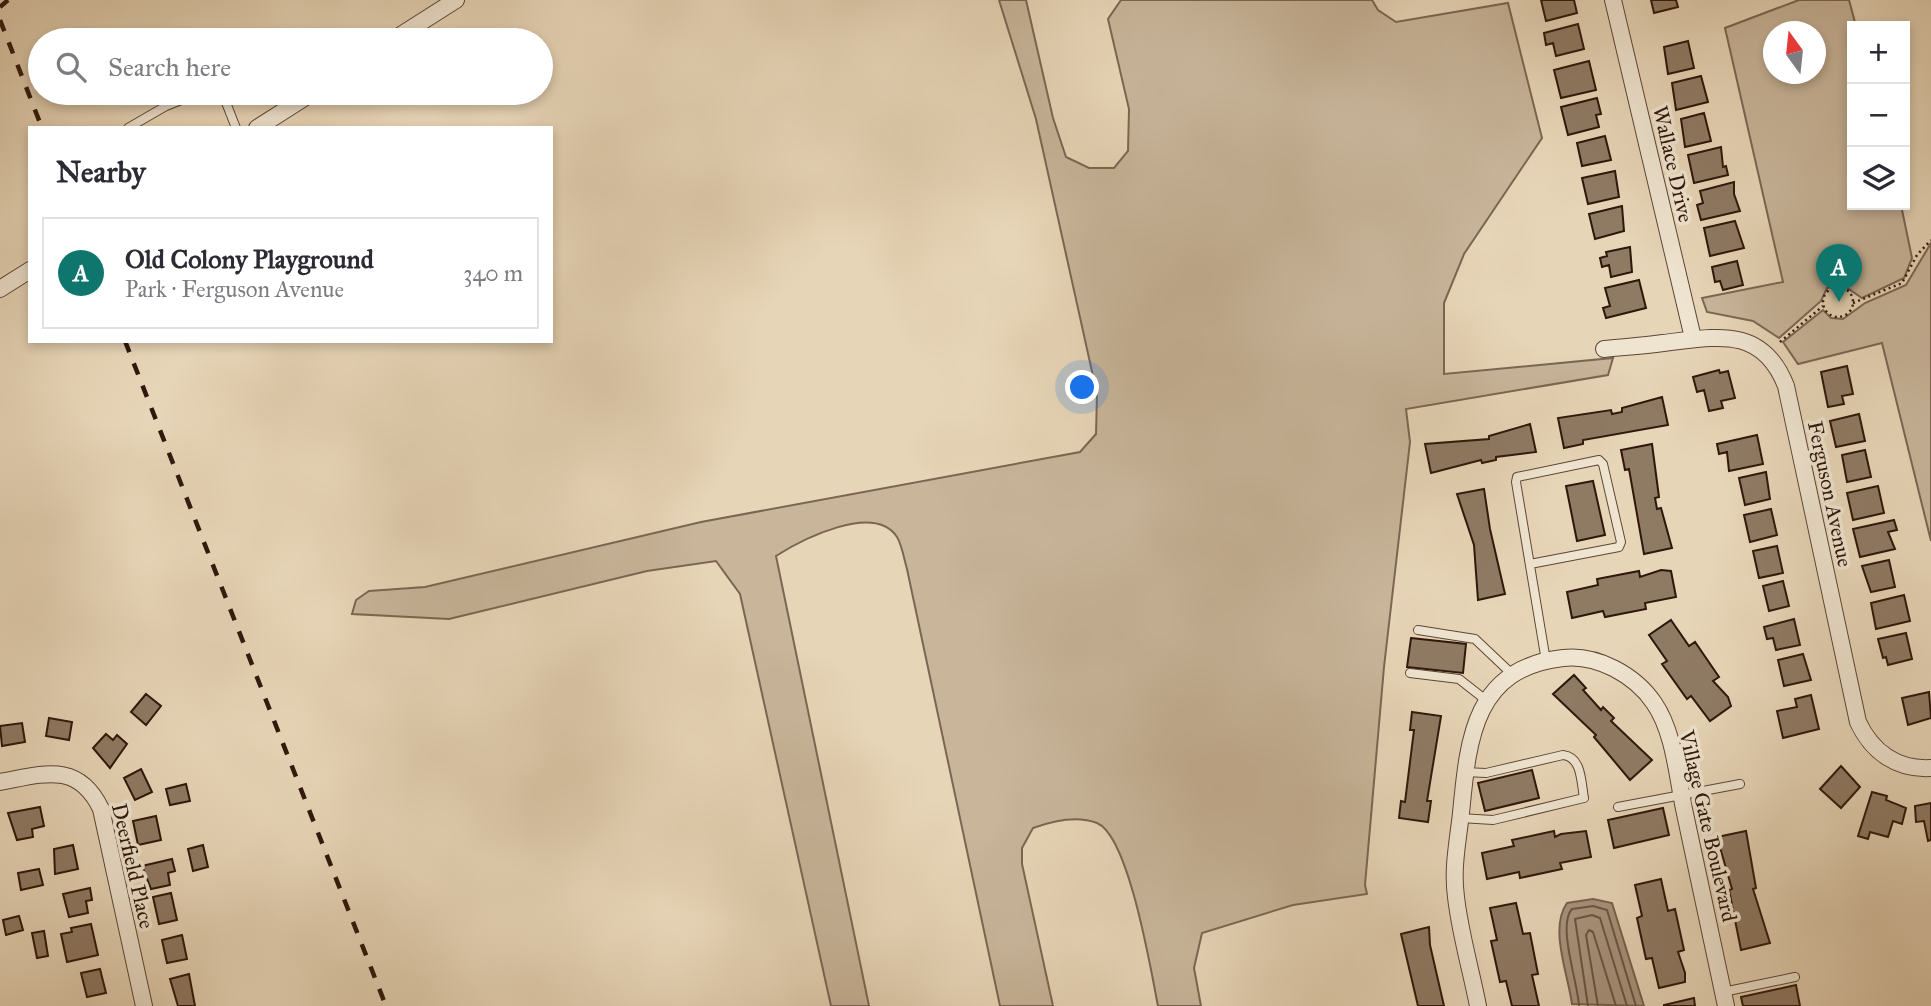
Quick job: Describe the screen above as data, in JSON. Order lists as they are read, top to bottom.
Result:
{
  "streets": {
    "street": [
      "Wallace Drive",
      "Ferguson Avenue",
      "Village Gate Boulevard",
      "Deerfield Place"
    ]
  },
  "crossings": [
    ["Wallace Drive", "Ferguson Avenue"]
  ],
  "north": "top",
  "page": {
    "map_buttons": ["+", "−"],
    "search": "Search here",
    "heading": "Nearby",
    "list": [
      {
        "mark": "A",
        "name": "Old Colony Playground",
        "note": "Park · Ferguson Avenue",
        "value": "340 m"
      }
    ],
    "pins": "A"
  }
}
